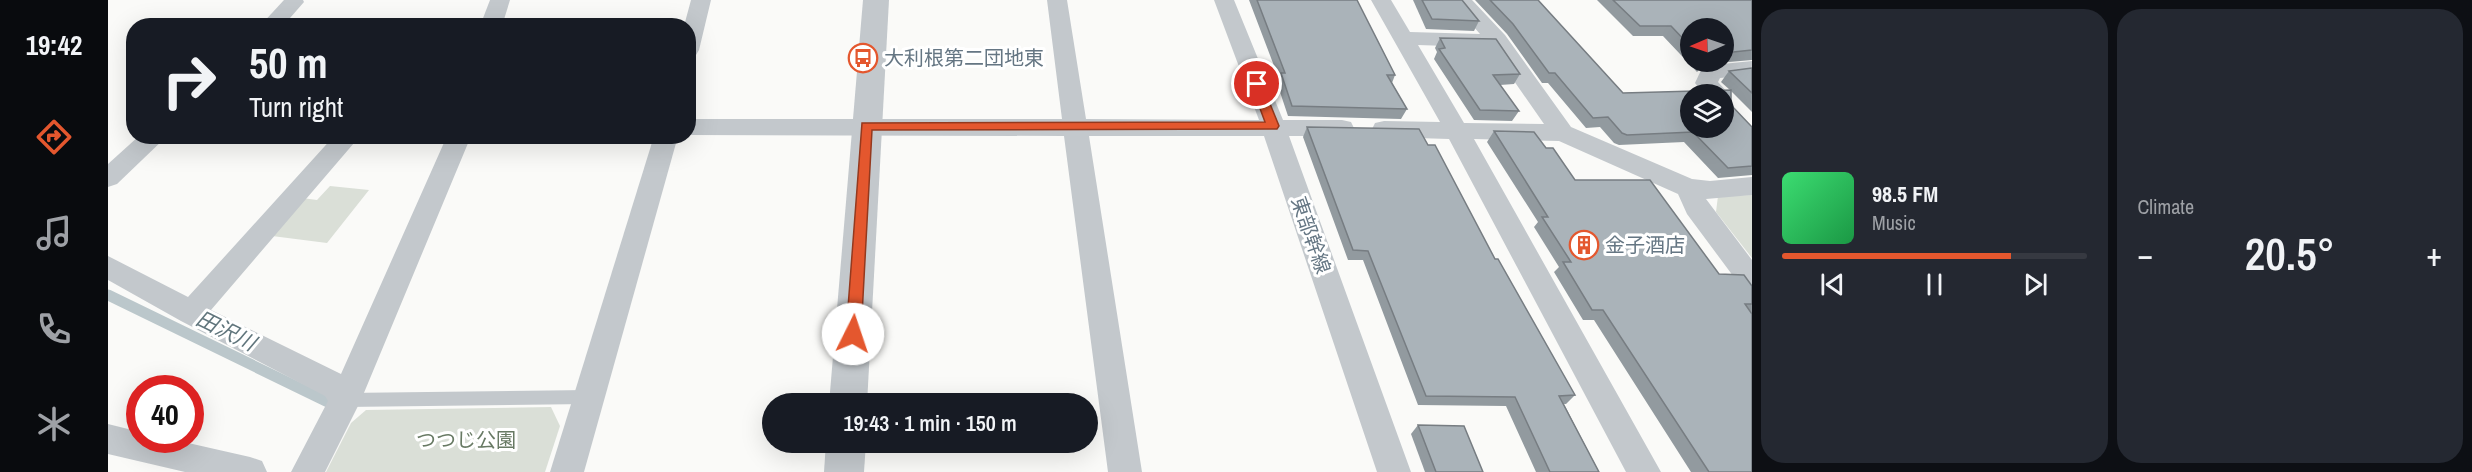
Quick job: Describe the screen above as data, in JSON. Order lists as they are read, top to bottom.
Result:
{
  "streets": {
    "street": ["東部幹線"]
  },
  "water": ["田沢川"],
  "parks": ["つつじ公園"],
  "places": {
    "bus stop": ["大利根第二団地東"],
    "building": ["金子酒店"]
  },
  "north": "left",
  "page": {
    "tabs": "19:42",
    "tile": "Climate",
    "turn": ["50 m", "Turn right"],
    "song": ["98.5 FM", "Music"],
    "heat": ["−", "20.5°", "+"],
    "limit": "40",
    "trip": "19:43 · 1 min · 150 m"
  }
}
